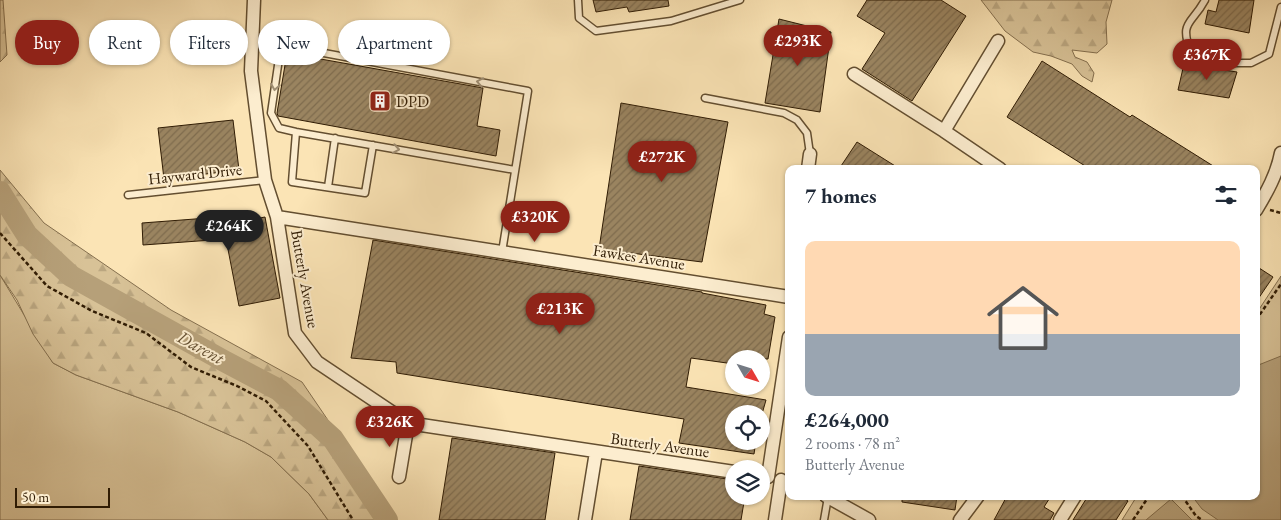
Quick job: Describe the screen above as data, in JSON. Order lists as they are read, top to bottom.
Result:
{
  "streets": {
    "street": ["Fawkes Avenue", "Butterly Avenue"],
    "lane": ["Hayward Drive"]
  },
  "crossings": [
    ["Hayward Drive", "Butterly Avenue"],
    ["Fawkes Avenue", "Butterly Avenue"]
  ],
  "water": ["Darent"],
  "places": {
    "building": ["DPD"]
  },
  "scale_bar": "50 m",
  "north": "bottom right",
  "page": {
    "chip": [
      "Buy",
      "Rent",
      "Filters",
      "New",
      "Apartment"
    ],
    "price": [
      "£293K",
      "£367K",
      "£272K",
      "£320K",
      "£264K",
      "£213K",
      "£326K"
    ],
    "heading": "7 homes",
    "list": [
      {
        "name": "£264,000",
        "note": "2 rooms · 78 m² · Butterly Avenue"
      }
    ],
    "scale": "50 m"
  }
}
